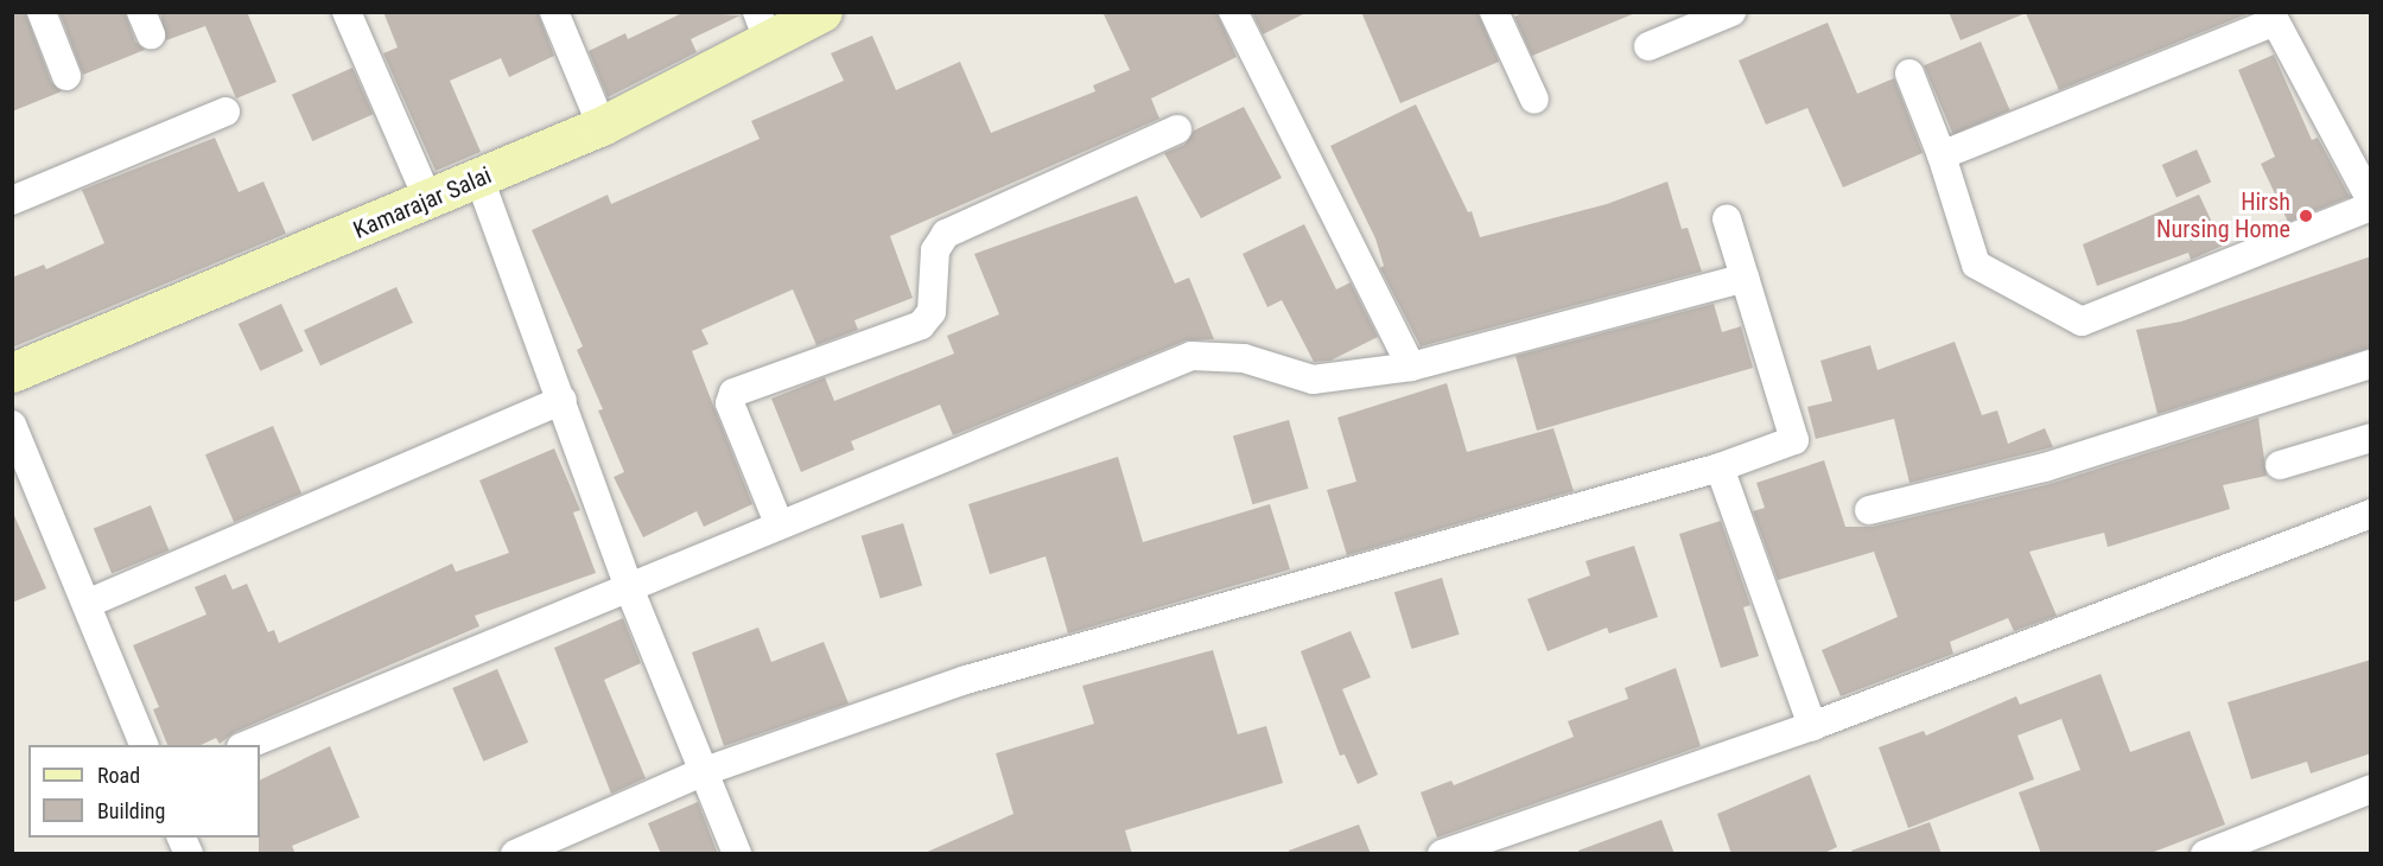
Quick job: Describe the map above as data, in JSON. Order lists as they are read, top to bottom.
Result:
{
  "streets": {
    "main road": ["Kamarajar Salai"]
  },
  "places": ["Hirsh Nursing Home"],
  "legend": ["Road", "Building"]
}
